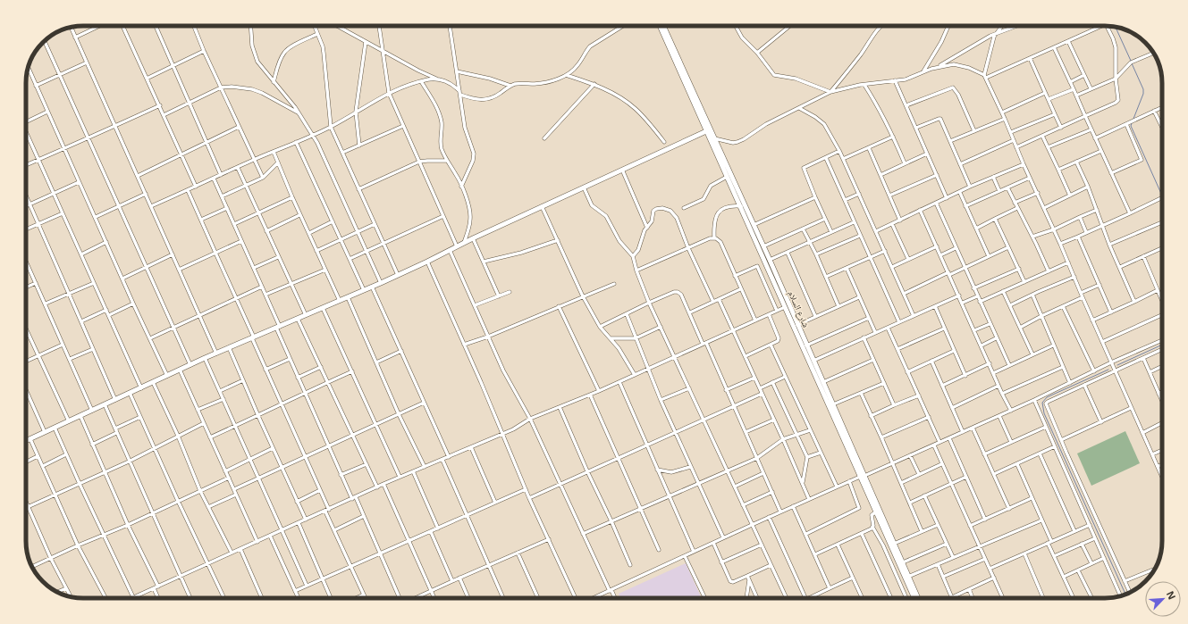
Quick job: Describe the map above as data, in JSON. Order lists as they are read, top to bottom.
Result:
{
  "streets": {
    "main road": ["شارع السلام"]
  },
  "north": "top right"
}
